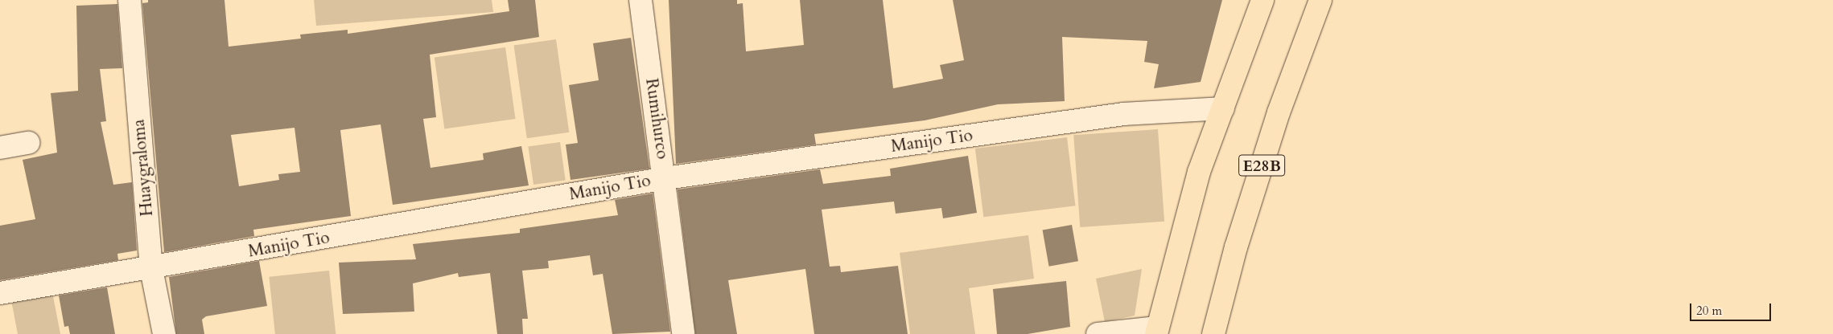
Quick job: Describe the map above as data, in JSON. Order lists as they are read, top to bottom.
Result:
{
  "streets": {
    "highway": ["E28B"],
    "street": ["Rumihurco", "Manijo Tio", "Huaygraloma"]
  },
  "crossings": [
    ["Rumihurco", "Manijo Tio"],
    ["Manijo Tio", "Huaygraloma"]
  ],
  "scale_bar": "20 m"
}
